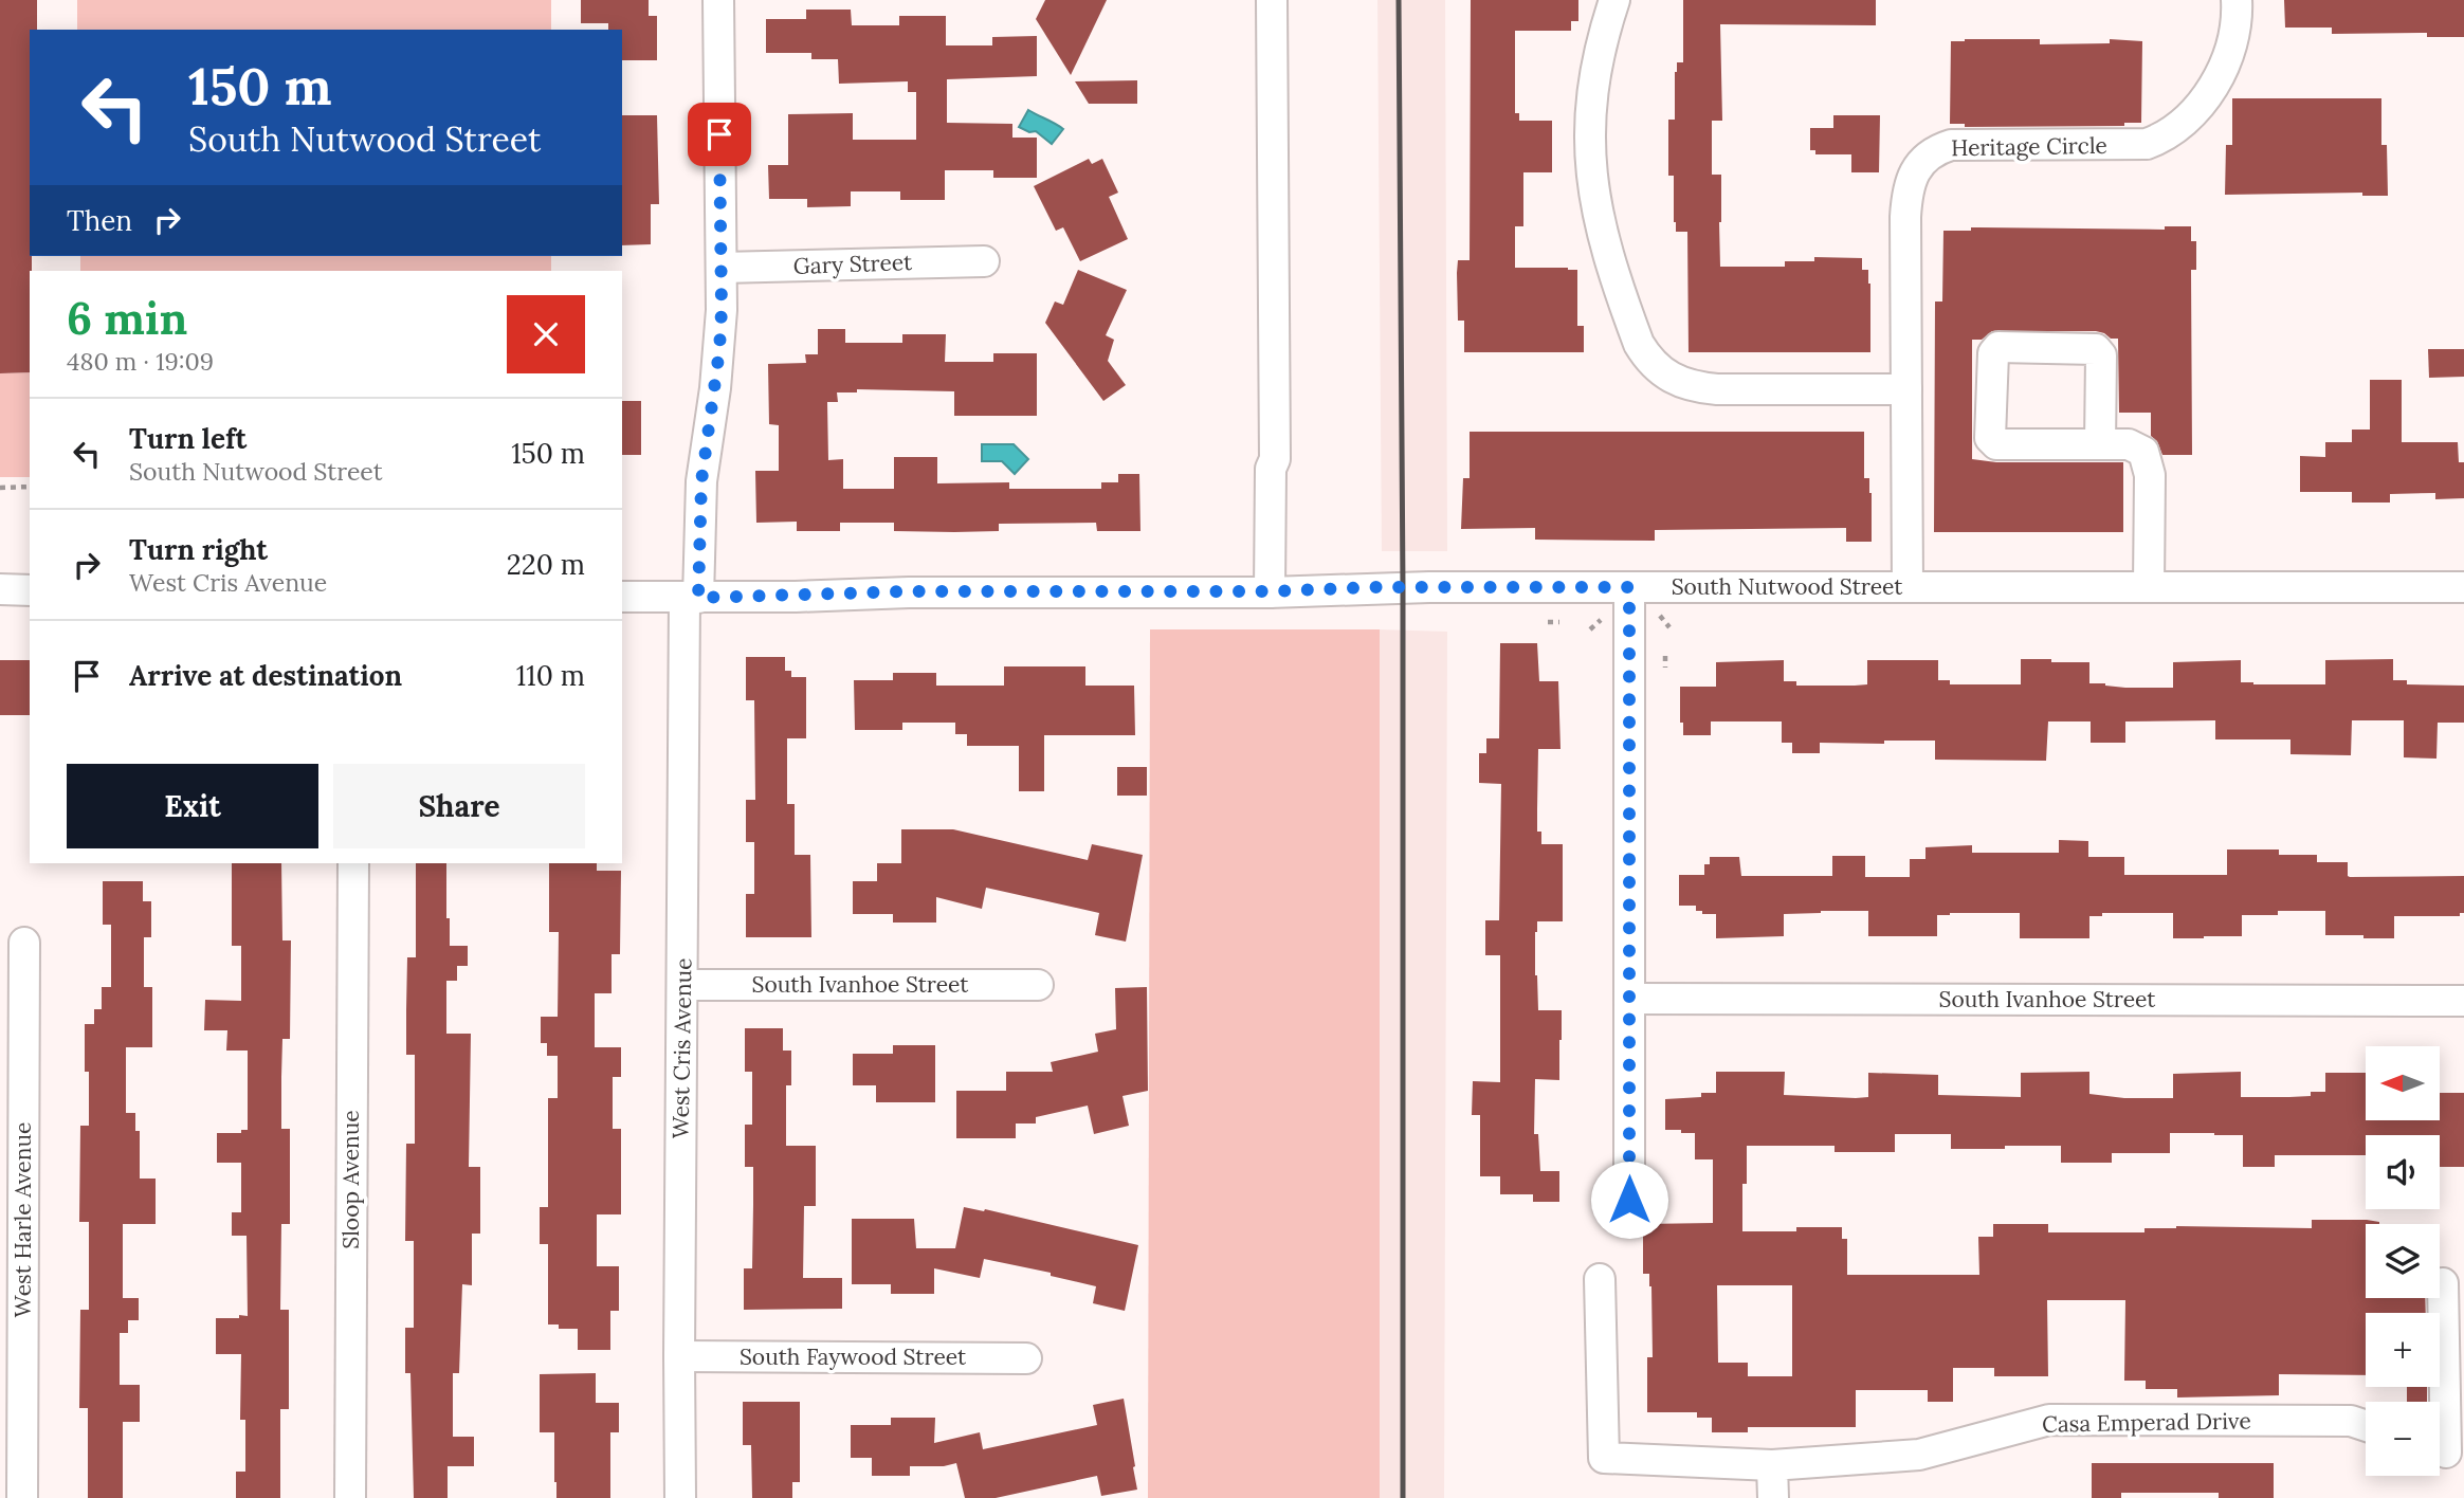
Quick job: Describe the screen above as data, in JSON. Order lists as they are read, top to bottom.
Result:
{
  "streets": {
    "street": [
      "Heritage Circle",
      "Gary Street",
      "South Nutwood Street",
      "South Ivanhoe Street",
      "West Cris Avenue",
      "Sloop Avenue",
      "West Harle Avenue",
      "South Faywood Street",
      "Casa Emperad Drive"
    ]
  },
  "crossings": [
    ["Heritage Circle", "South Nutwood Street"],
    ["Gary Street", "West Cris Avenue"],
    ["South Nutwood Street", "West Cris Avenue"],
    ["South Ivanhoe Street", "West Cris Avenue"],
    ["West Cris Avenue", "South Faywood Street"]
  ],
  "north": "left",
  "page": {
    "turn": ["150 m", "South Nutwood Street"],
    "then": "Then",
    "heading": ["6 min", "480 m · 19:09"],
    "list": [
      {
        "name": "Turn left",
        "note": "South Nutwood Street",
        "value": "150 m"
      },
      {
        "name": "Turn right",
        "note": "West Cris Avenue",
        "value": "220 m"
      },
      {
        "name": "Arrive at destination",
        "value": "110 m"
      }
    ],
    "buttons": ["Exit", "Share"],
    "map_buttons": ["+", "−"]
  }
}
